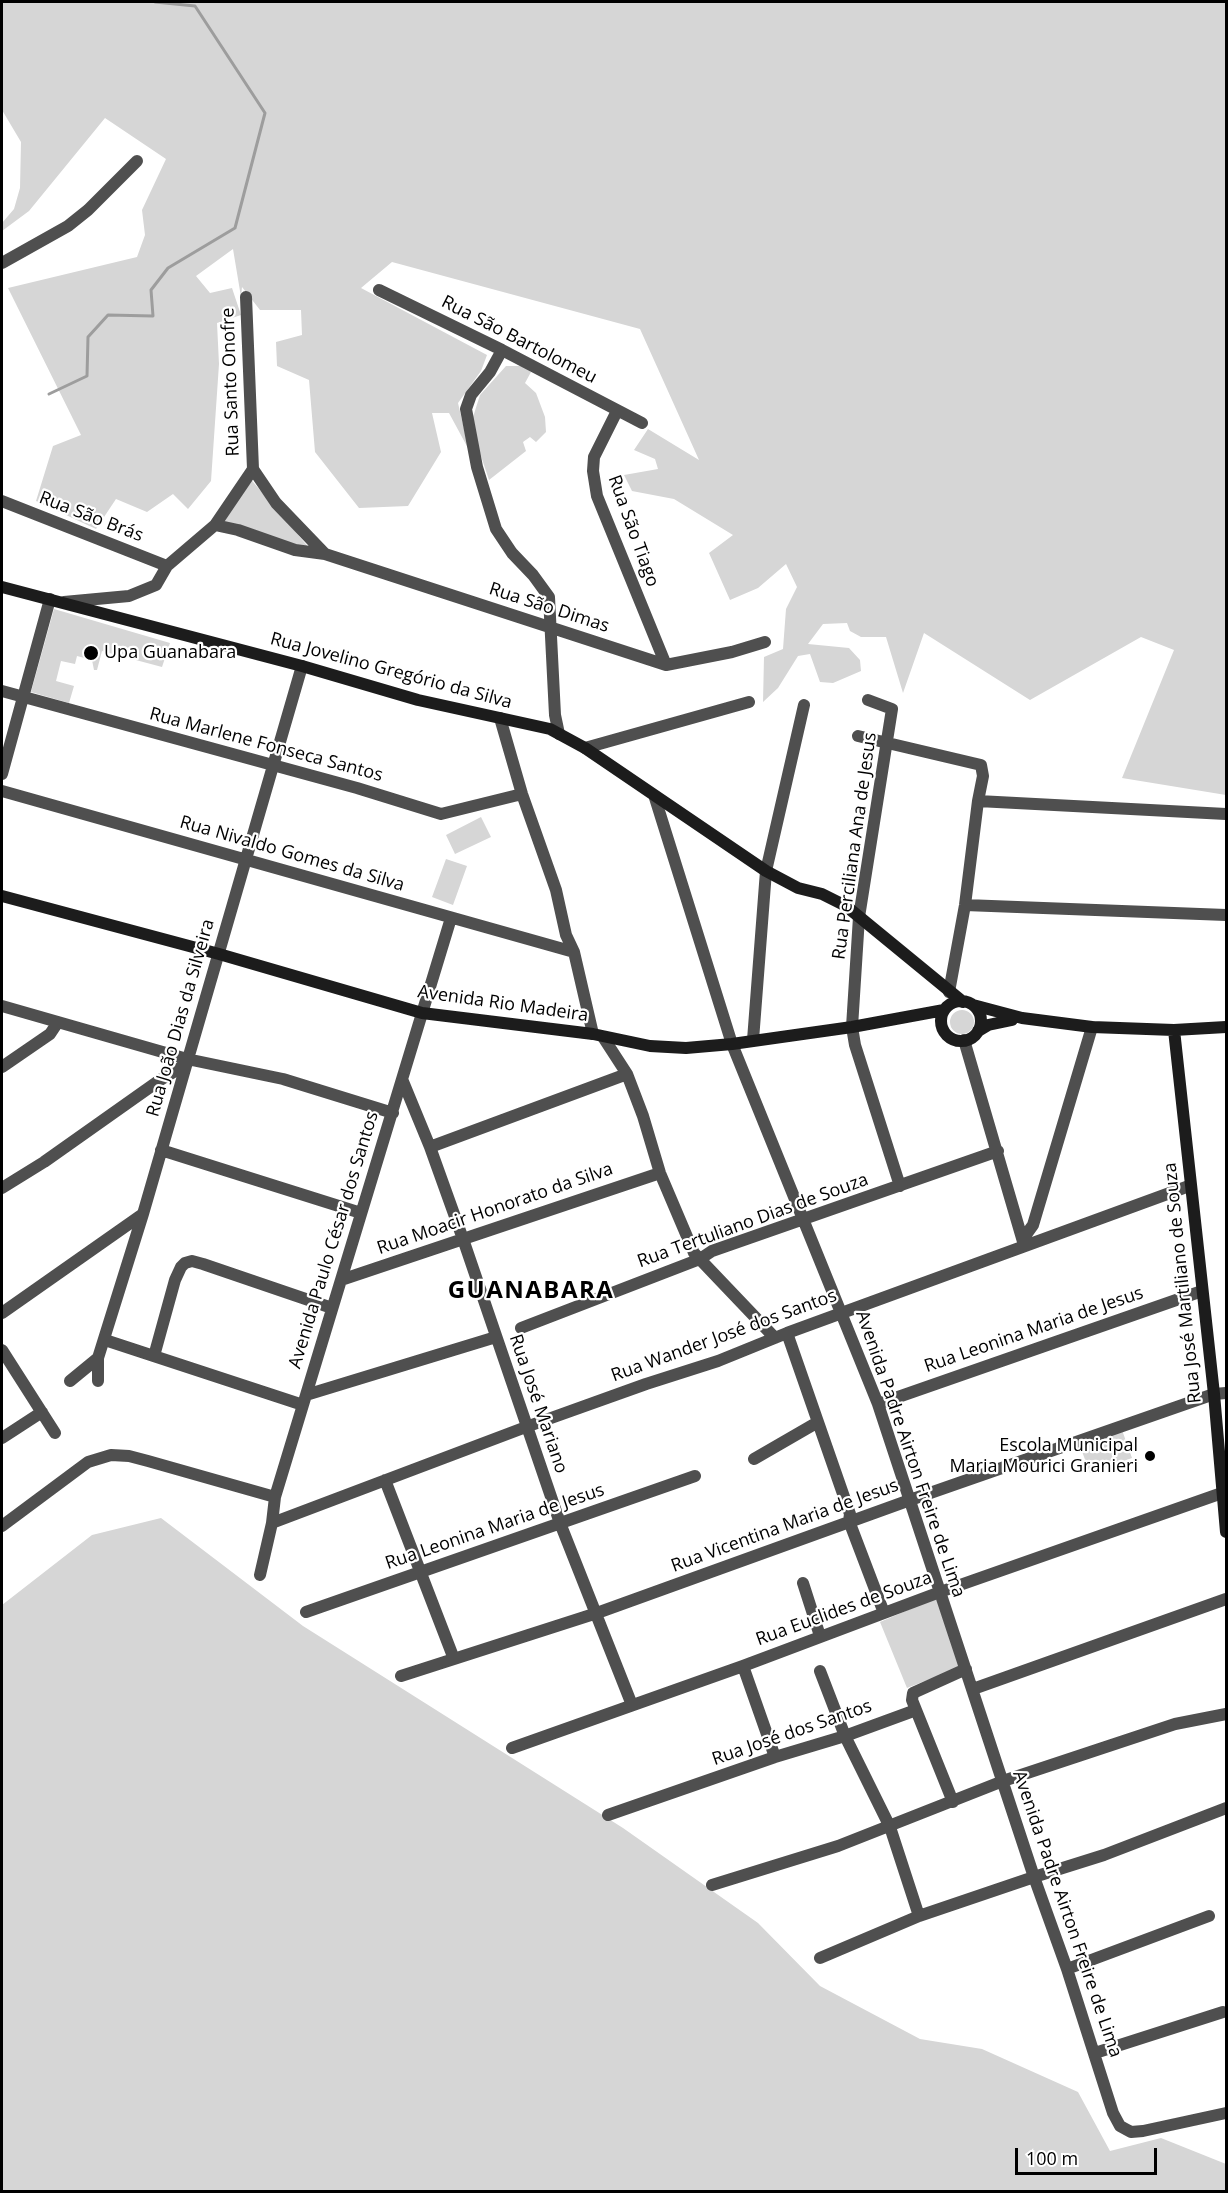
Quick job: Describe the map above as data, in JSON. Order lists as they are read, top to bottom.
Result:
{
  "streets": {
    "street": [
      "Rua São Bartolomeu",
      "Rua Santo Onofre",
      "Rua São Brás",
      "Rua São Tiago",
      "Rua São Dimas",
      "Rua Jovelino Gregório da Silva",
      "Rua Marlene Fonseca Santos",
      "Rua Perciliana Ana de Jesus",
      "Rua Nivaldo Gomes da Silva",
      "Avenida Rio Madeira",
      "Rua João Dias da Silveira",
      "Rua Moacir Honorato da Silva",
      "Rua Tertuliano Dias de Souza",
      "Avenida Paulo César dos Santos",
      "Rua José Martiliano de Souza",
      "Rua Leonina Maria de Jesus",
      "Rua Wander José dos Santos",
      "Rua José Mariano",
      "Avenida Padre Airton Freire de Lima",
      "Rua Vicentina Maria de Jesus",
      "Rua Euclides de Souza",
      "Rua José dos Santos"
    ]
  },
  "crossings": [
    ["Rua São Bartolomeu", "Rua São Tiago"],
    ["Rua Santo Onofre", "Rua São Brás"],
    ["Rua Santo Onofre", "Rua São Dimas"],
    ["Rua Santo Onofre", "Rua Jovelino Gregório da Silva"],
    ["Rua São Tiago", "Rua São Dimas"],
    ["Rua Jovelino Gregório da Silva", "Rua Perciliana Ana de Jesus"],
    ["Rua Jovelino Gregório da Silva", "Avenida Rio Madeira"],
    ["Rua Jovelino Gregório da Silva", "Rua João Dias da Silveira"],
    ["Rua Jovelino Gregório da Silva", "Avenida Padre Airton Freire de Lima"],
    ["Rua Marlene Fonseca Santos", "Rua João Dias da Silveira"],
    ["Rua Perciliana Ana de Jesus", "Avenida Rio Madeira"],
    ["Rua Perciliana Ana de Jesus", "Rua Tertuliano Dias de Souza"],
    ["Rua Nivaldo Gomes da Silva", "Rua João Dias da Silveira"],
    ["Rua Nivaldo Gomes da Silva", "Avenida Paulo César dos Santos"],
    ["Avenida Rio Madeira", "Rua João Dias da Silveira"],
    ["Avenida Rio Madeira", "Avenida Paulo César dos Santos"],
    ["Avenida Rio Madeira", "Avenida Padre Airton Freire de Lima"],
    ["Rua Moacir Honorato da Silva", "Avenida Paulo César dos Santos"],
    ["Rua Moacir Honorato da Silva", "Rua José Mariano"],
    ["Rua Tertuliano Dias de Souza", "Avenida Padre Airton Freire de Lima"],
    ["Avenida Paulo César dos Santos", "Rua Wander José dos Santos"],
    ["Avenida Paulo César dos Santos", "Rua José Mariano"],
    ["Rua José Martiliano de Souza", "Rua Leonina Maria de Jesus"],
    ["Rua José Martiliano de Souza", "Rua Wander José dos Santos"],
    ["Rua José Martiliano de Souza", "Rua Vicentina Maria de Jesus"],
    ["Rua José Martiliano de Souza", "Rua Euclides de Souza"],
    ["Rua Leonina Maria de Jesus", "Rua José Mariano"],
    ["Rua Leonina Maria de Jesus", "Avenida Padre Airton Freire de Lima"],
    ["Rua Wander José dos Santos", "Rua José Mariano"],
    ["Rua Wander José dos Santos", "Avenida Padre Airton Freire de Lima"],
    ["Rua José Mariano", "Rua Vicentina Maria de Jesus"],
    ["Rua José Mariano", "Rua Euclides de Souza"],
    ["Avenida Padre Airton Freire de Lima", "Rua Vicentina Maria de Jesus"],
    ["Avenida Padre Airton Freire de Lima", "Rua Euclides de Souza"]
  ],
  "districts": ["GUANABARA"],
  "places": ["Upa Guanabara", "Escola Municipal Maria Mourici Granieri"],
  "scale_bar": "100 m"
}
